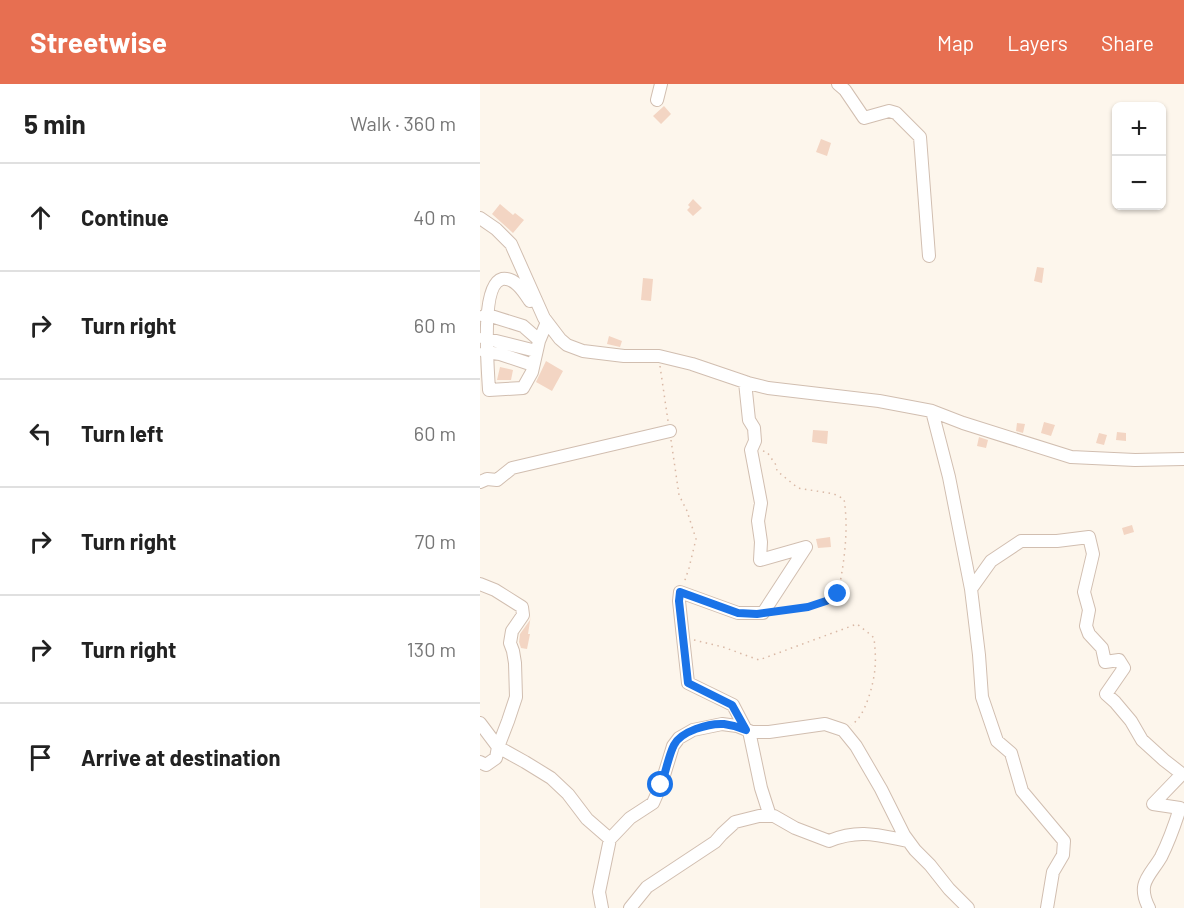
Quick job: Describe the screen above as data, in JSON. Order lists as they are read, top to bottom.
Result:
{
  "page": {
    "header": "Streetwise",
    "nav": ["Map", "Layers", "Share"],
    "heading": ["5 min", "Walk · 360 m"],
    "map_buttons": ["+", "−"],
    "list": [
      ["Continue", "40 m"],
      ["Turn right", "60 m"],
      ["Turn left", "60 m"],
      ["Turn right", "70 m"],
      ["Turn right", "130 m"],
      "Arrive at destination"
    ]
  }
}
